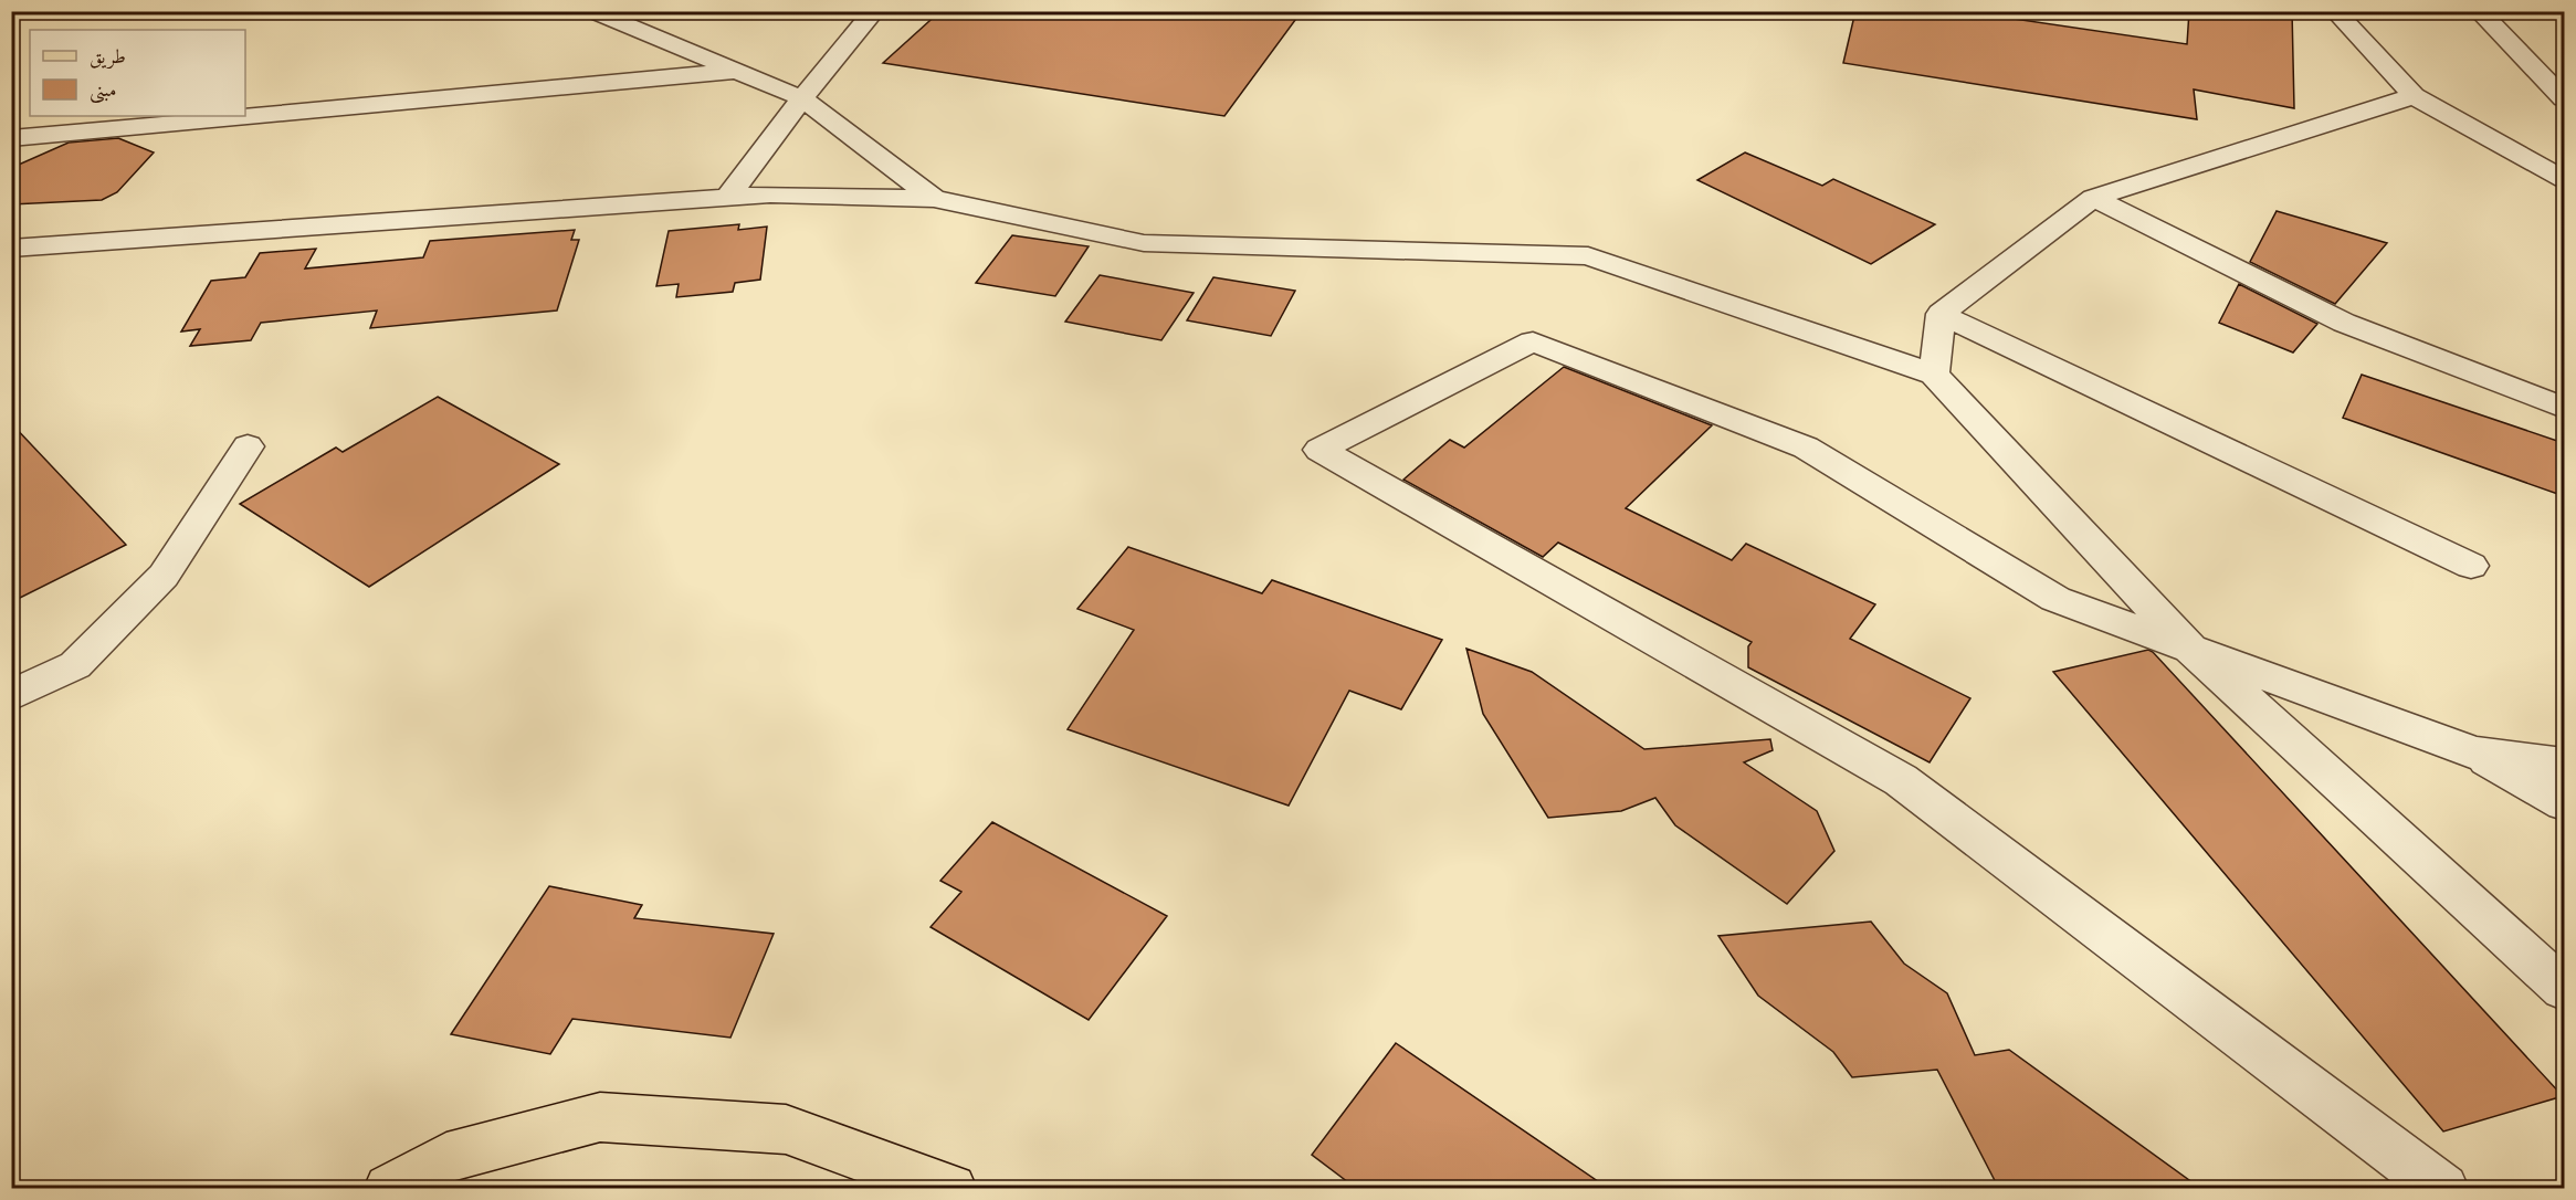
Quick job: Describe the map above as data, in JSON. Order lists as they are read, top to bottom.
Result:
{
  "legend": ["طريق", "مبنى"]
}
